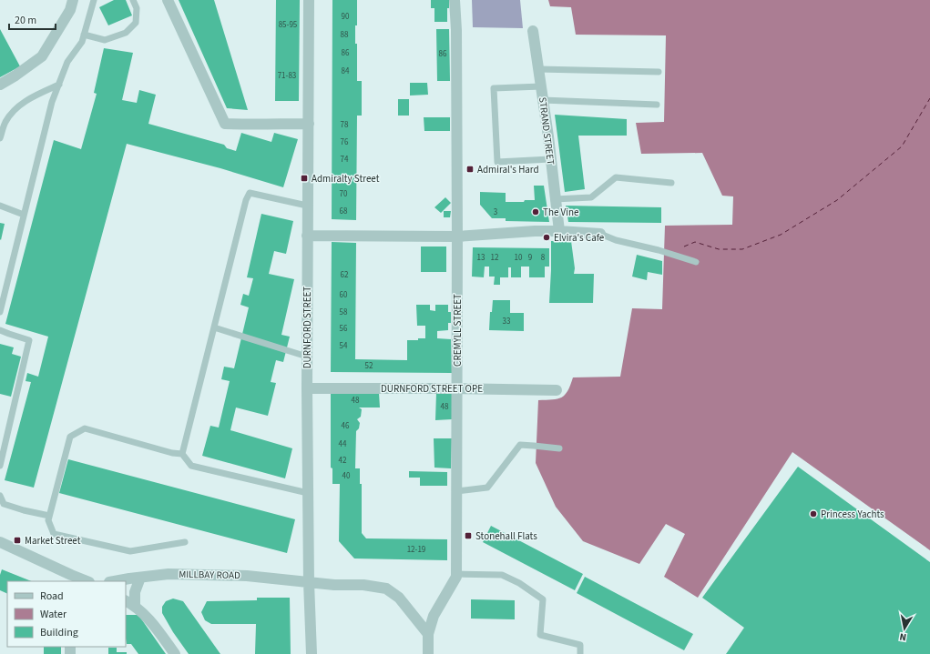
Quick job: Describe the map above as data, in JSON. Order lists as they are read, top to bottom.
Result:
{
  "streets": {
    "street": [
      "STRAND STREET",
      "DURNFORD STREET",
      "CREMYLL STREET",
      "DURNFORD STREET OPE",
      "MILLBAY ROAD"
    ]
  },
  "crossings": [
    ["DURNFORD STREET", "DURNFORD STREET OPE"],
    ["DURNFORD STREET", "MILLBAY ROAD"],
    ["CREMYLL STREET", "DURNFORD STREET OPE"],
    ["CREMYLL STREET", "MILLBAY ROAD"]
  ],
  "places": {
    "transit": [
      "Admiral's Hard",
      "Admiralty Street",
      "Stonehall Flats",
      "Market Street"
    ],
    "other": ["The Vine", "Elvira's Cafe", "Princess Yachts"]
  },
  "house_numbers": [
    "90",
    "85-95",
    "88",
    "86",
    "86",
    "84",
    "71-83",
    "78",
    "76",
    "74",
    "70",
    "68",
    "3",
    "13",
    "12",
    "10",
    "9",
    "8",
    "62",
    "60",
    "58",
    "33",
    "56",
    "54",
    "52",
    "48",
    "48",
    "46",
    "44",
    "42",
    "40",
    "12-19"
  ],
  "legend": ["Road", "Water", "Building"],
  "scale_bar": "20 m",
  "north": "bottom"
}
